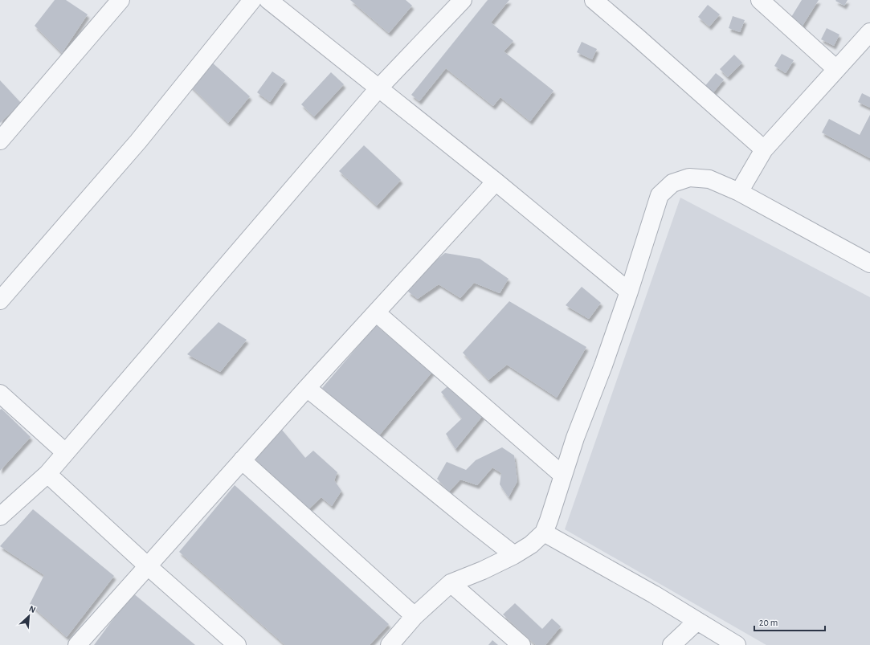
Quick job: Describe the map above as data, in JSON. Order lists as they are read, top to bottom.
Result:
{
  "scale_bar": "20 m",
  "north": "top right"
}
